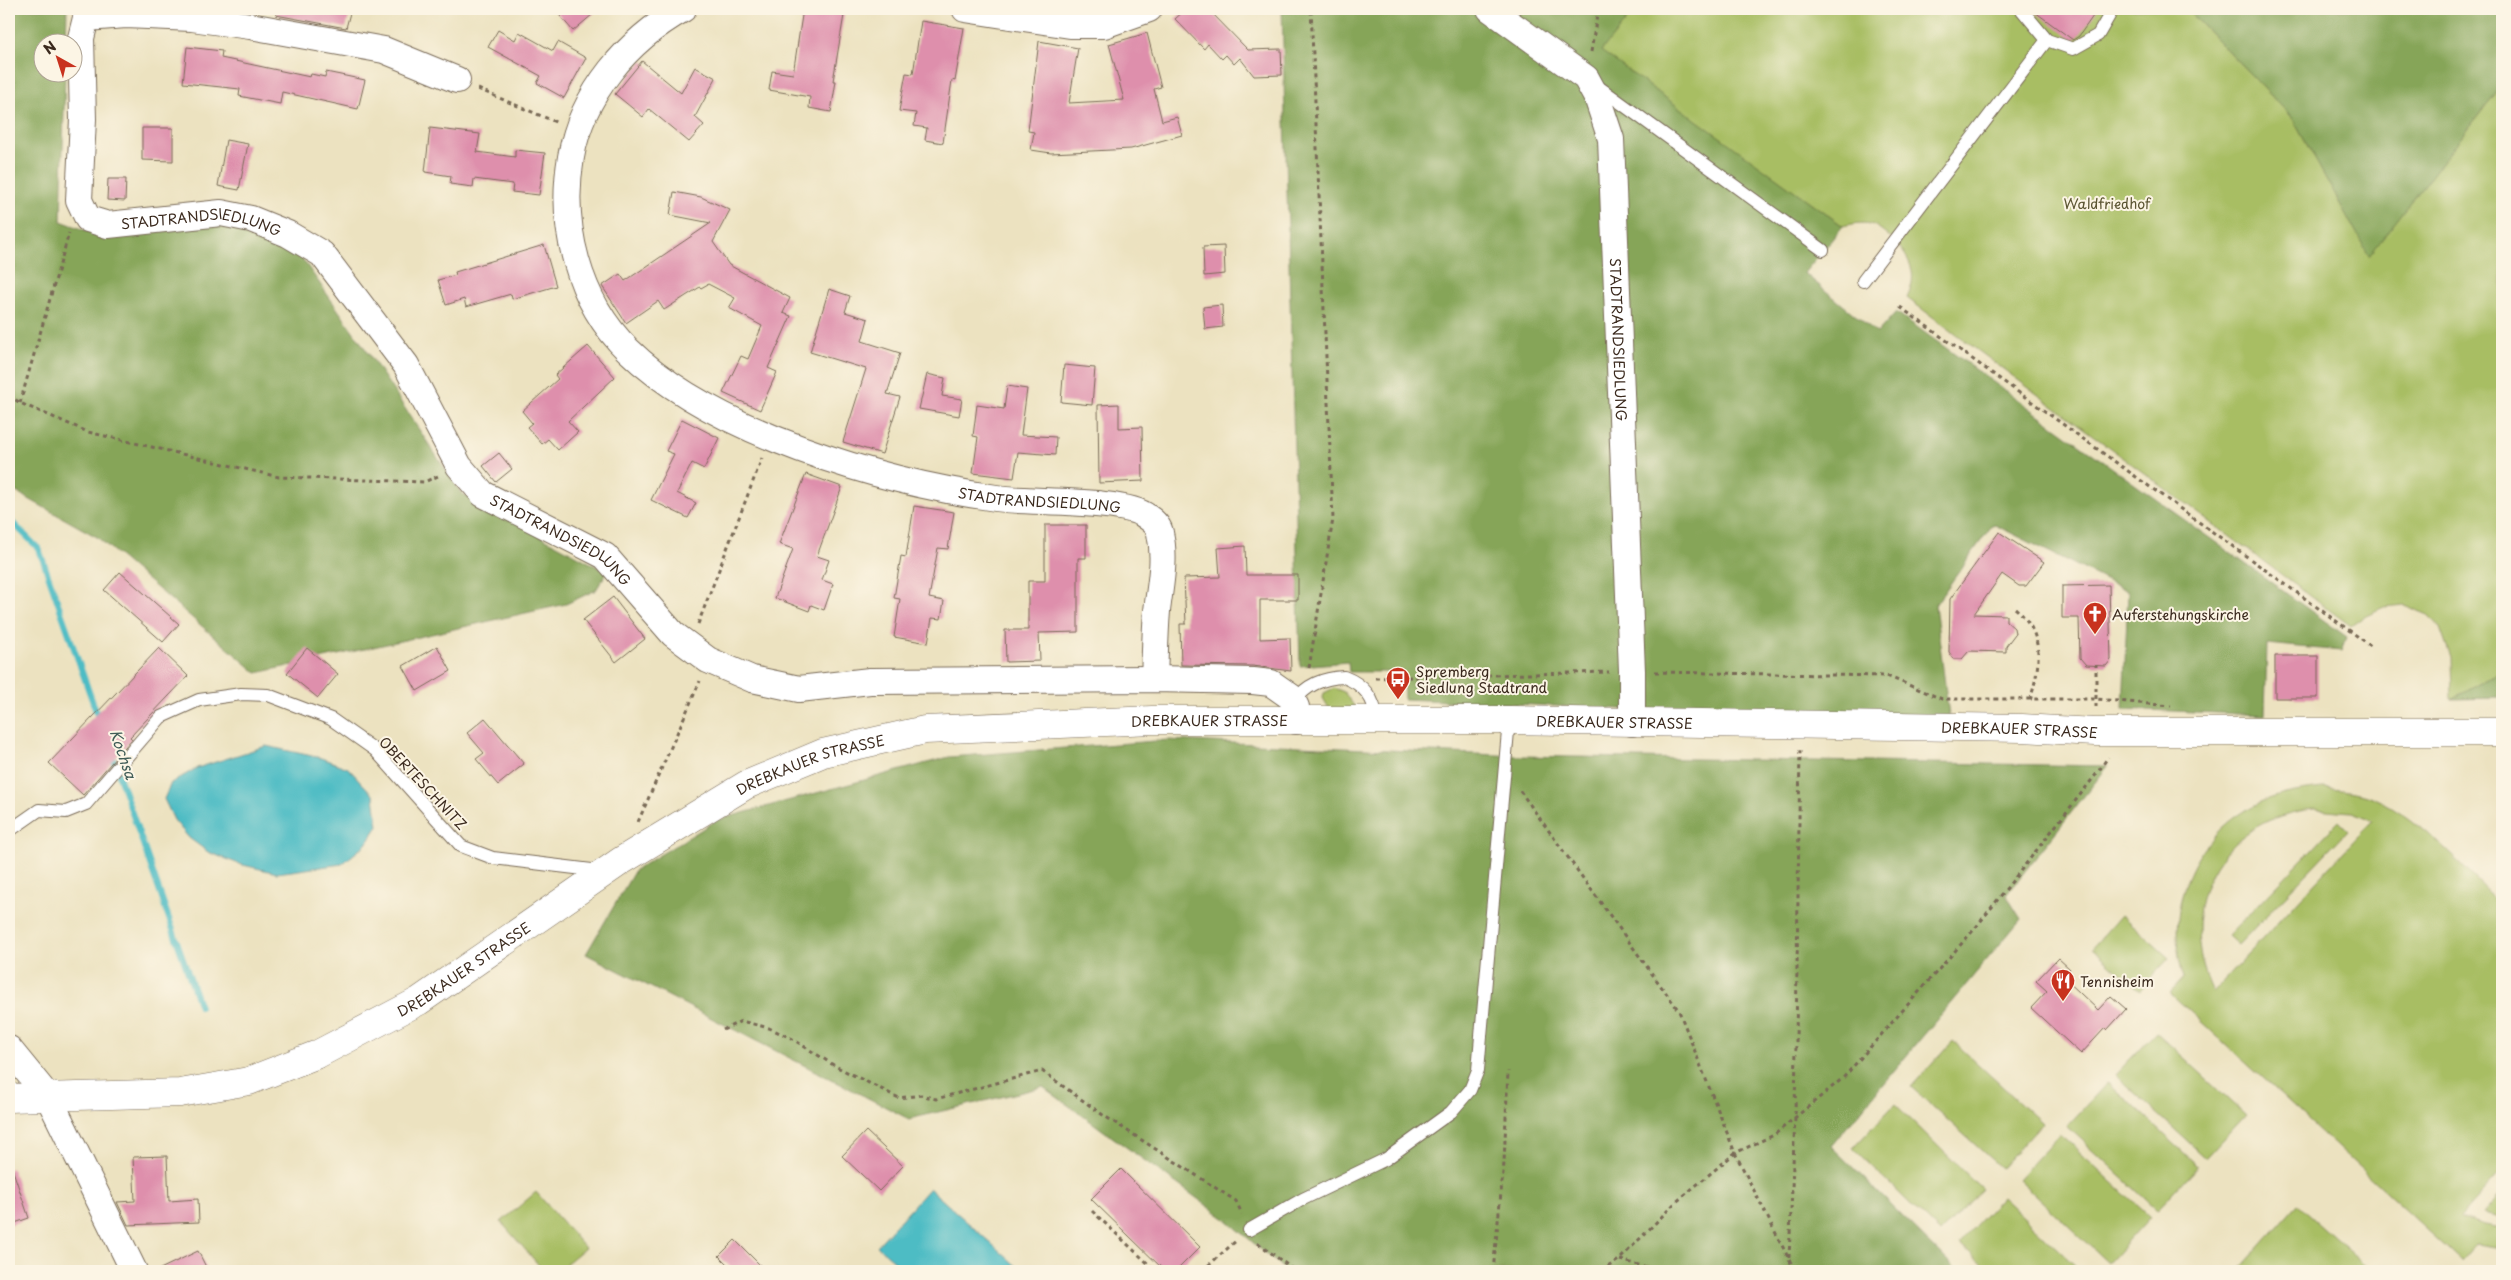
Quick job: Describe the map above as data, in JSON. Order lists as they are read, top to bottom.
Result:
{
  "streets": {
    "street": ["STADTRANDSIEDLUNG", "DREBKAUER STRASSE"],
    "lane": ["OBERTESCHNITZ"]
  },
  "crossings": [
    ["STADTRANDSIEDLUNG", "DREBKAUER STRASSE"],
    ["DREBKAUER STRASSE", "OBERTESCHNITZ"]
  ],
  "water": ["Kochsa"],
  "parks": ["Waldfriedhof"],
  "places": {
    "church": ["Auferstehungskirche"],
    "bus stop": ["Spremberg Siedlung Stadtrand"],
    "restaurant": ["Tennisheim"]
  },
  "north": "top left"
}
